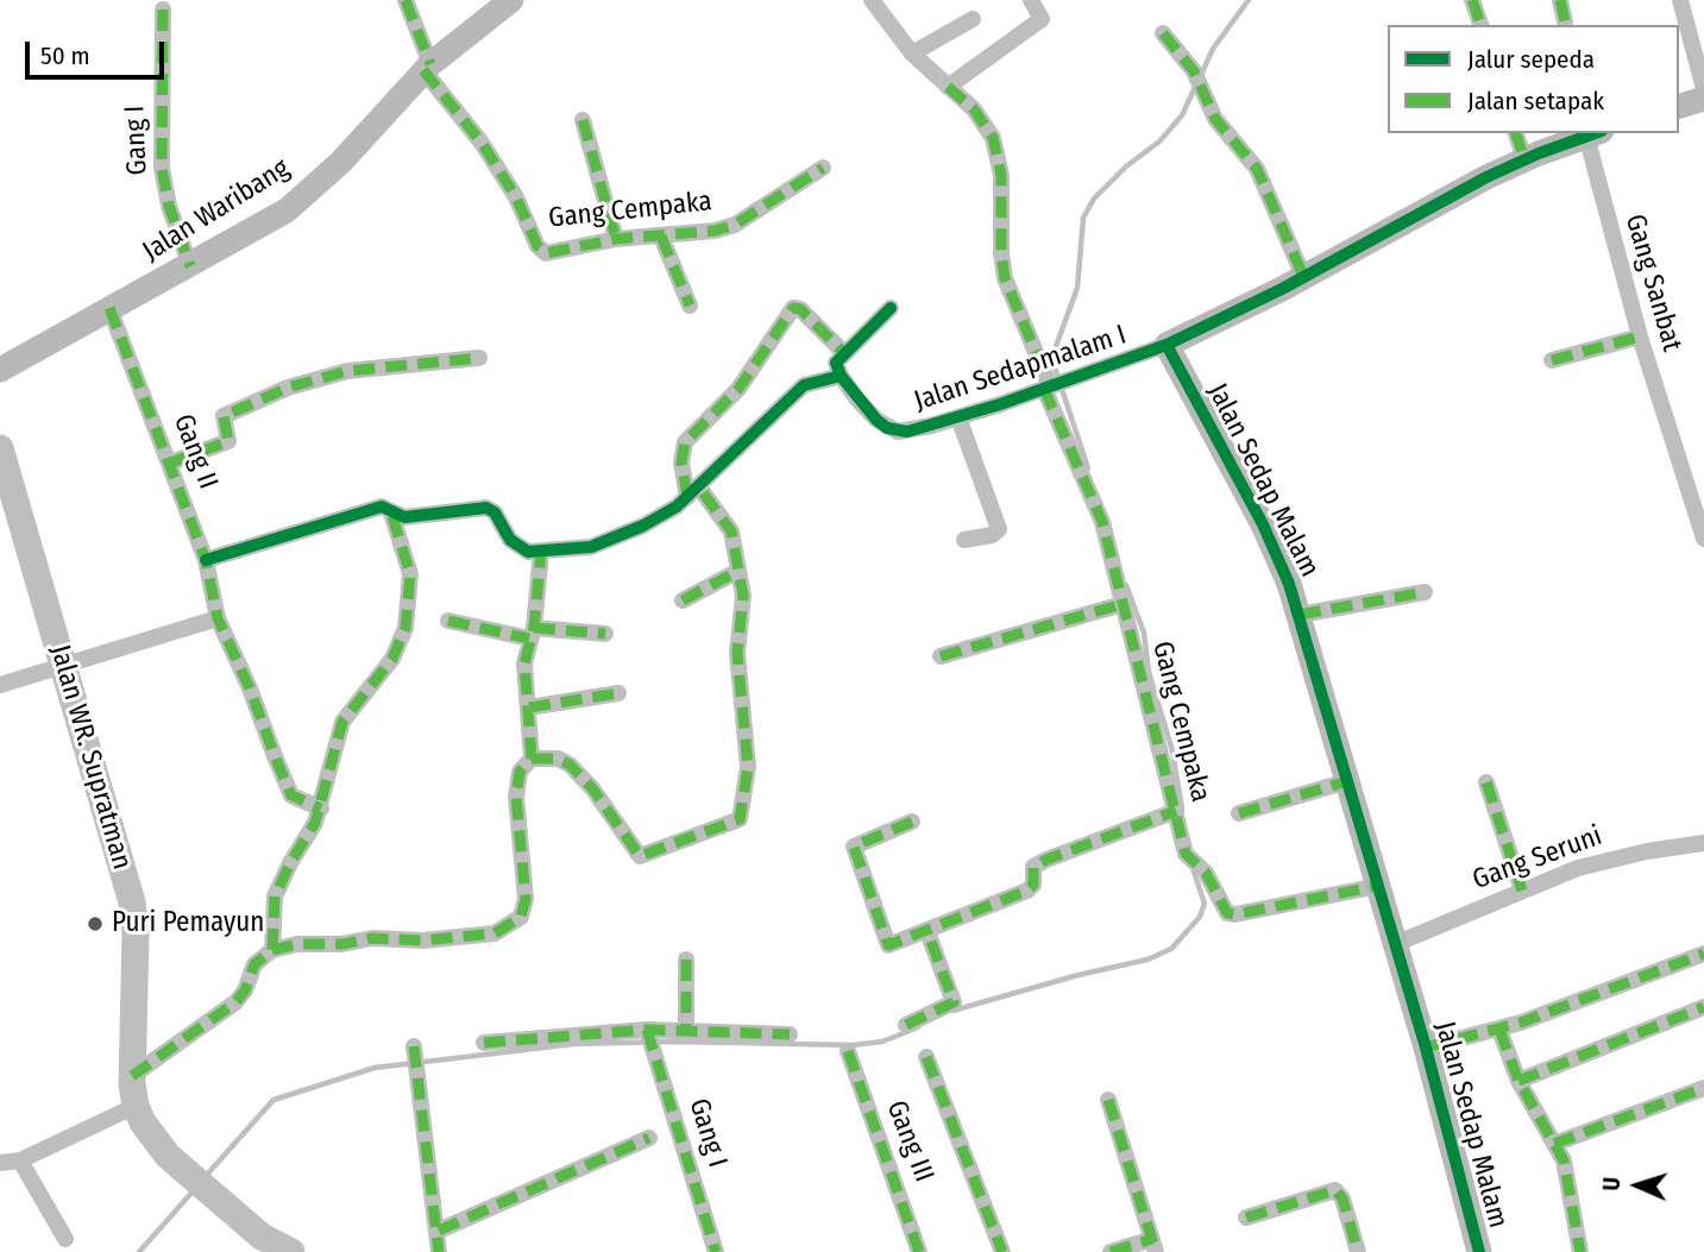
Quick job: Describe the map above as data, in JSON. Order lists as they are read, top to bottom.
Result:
{
  "streets": {
    "main road": ["Jalan WR. Supratman"],
    "street": [
      "Gang I",
      "Jalan Waribang",
      "Gang Cempaka",
      "Gang Sanbat",
      "Jalan Sedapmalam I",
      "Gang II",
      "Jalan Sedap Malam",
      "Gang Seruni",
      "Gang III"
    ]
  },
  "crossings": [
    ["Gang I", "Jalan Waribang"],
    ["Jalan Waribang", "Gang Cempaka"],
    ["Jalan Waribang", "Gang II"],
    ["Gang Cempaka", "Jalan Sedapmalam I"],
    ["Gang Cempaka", "Jalan Sedap Malam"],
    ["Jalan Sedapmalam I", "Jalan Sedap Malam"],
    ["Jalan Sedap Malam", "Gang Seruni"]
  ],
  "places": ["Puri Pemayun"],
  "legend": ["Jalur sepeda", "Jalan setapak"],
  "scale_bar": "50 m",
  "north": "left"
}
